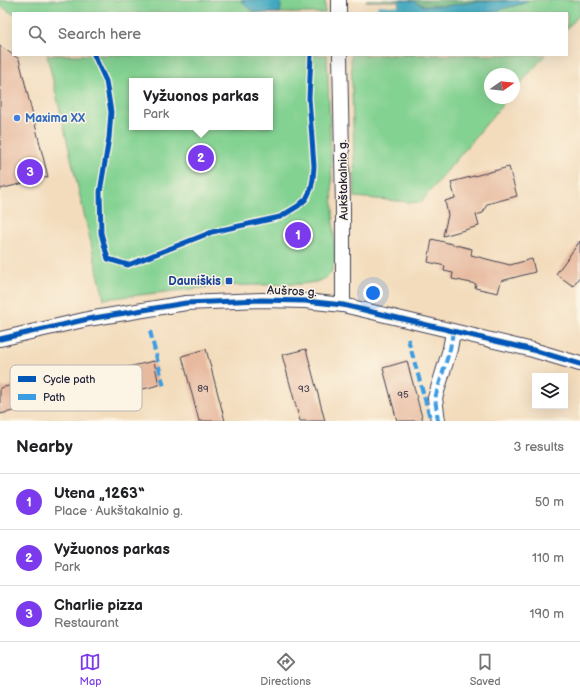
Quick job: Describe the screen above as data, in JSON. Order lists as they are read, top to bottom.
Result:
{
  "streets": {
    "street": ["Aukštakalnio g.", "Aušros g."]
  },
  "crossings": [
    ["Aukštakalnio g.", "Aušros g."]
  ],
  "places": {
    "other": ["Maxima XX"],
    "transit": ["Dauniškis"]
  },
  "house_numbers": ["89", "93", "95"],
  "legend": ["Cycle path", "Path"],
  "north": "right",
  "page": {
    "search": "Search here",
    "popup": ["Vyžuonos parkas", "Park"],
    "pins": ["2", "3", "1"],
    "heading": ["Nearby", "3 results"],
    "list": [
      {
        "mark": "1",
        "name": "Utena „1263“",
        "note": "Place · Aukštakalnio g.",
        "value": "50 m"
      },
      {
        "mark": "2",
        "name": "Vyžuonos parkas",
        "note": "Park",
        "value": "110 m"
      },
      {
        "mark": "3",
        "name": "Charlie pizza",
        "note": "Restaurant",
        "value": "190 m"
      }
    ],
    "nav": ["Map", "Directions", "Saved"]
  }
}
